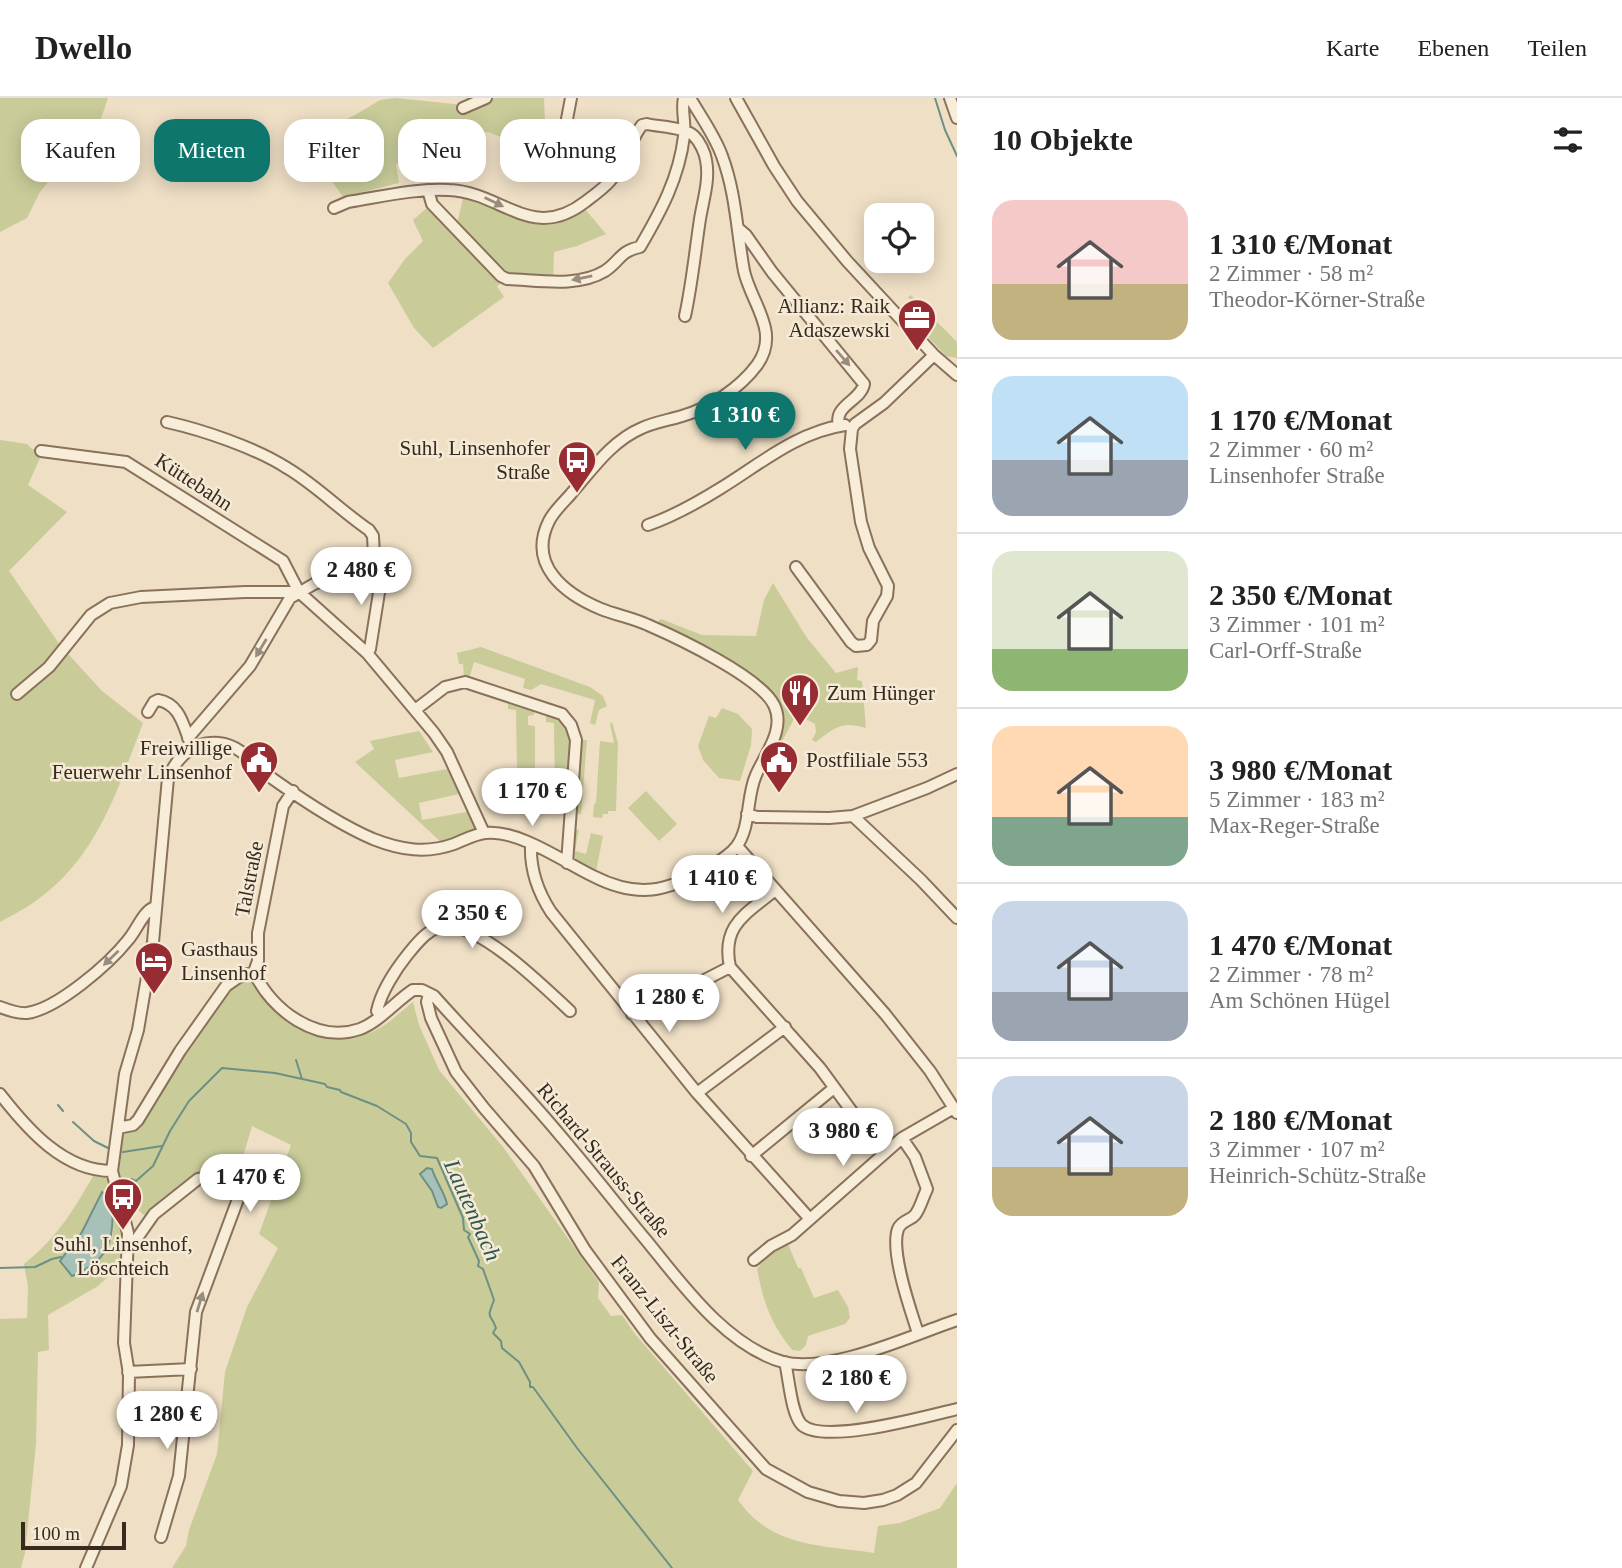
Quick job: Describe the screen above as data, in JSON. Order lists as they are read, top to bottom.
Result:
{
  "streets": {
    "street": [
      "Küttebahn",
      "Talstraße",
      "Richard-Strauss-Straße",
      "Franz-Liszt-Straße"
    ]
  },
  "crossings": [
    ["Richard-Strauss-Straße", "Franz-Liszt-Straße"]
  ],
  "water": ["Lautenbach"],
  "places": {
    "office": ["Allianz: Raik Adaszewski"],
    "bus stop": ["Suhl, Linsenhofer Straße", "Suhl, Linsenhof, Löschteich"],
    "restaurant": ["Zum Hünger"],
    "public building": ["Freiwillige Feuerwehr Linsenhof", "Postfiliale 553"],
    "hotel": ["Gasthaus Linsenhof"]
  },
  "scale_bar": "100 m",
  "page": {
    "header": "Dwello",
    "nav": ["Karte", "Ebenen", "Teilen"],
    "heading": "10 Objekte",
    "chip": [
      "Kaufen",
      "Mieten",
      "Filter",
      "Neu",
      "Wohnung"
    ],
    "list": [
      {
        "name": "1 310 €/Monat",
        "note": "2 Zimmer · 58 m² · Theodor-Körner-Straße"
      },
      {
        "name": "1 170 €/Monat",
        "note": "2 Zimmer · 60 m² · Linsenhofer Straße"
      },
      {
        "name": "2 350 €/Monat",
        "note": "3 Zimmer · 101 m² · Carl-Orff-Straße"
      },
      {
        "name": "3 980 €/Monat",
        "note": "5 Zimmer · 183 m² · Max-Reger-Straße"
      },
      {
        "name": "1 470 €/Monat",
        "note": "2 Zimmer · 78 m² · Am Schönen Hügel"
      },
      {
        "name": "2 180 €/Monat",
        "note": "3 Zimmer · 107 m² · Heinrich-Schütz-Straße"
      }
    ],
    "price": [
      "1 310 €",
      "2 480 €",
      "1 170 €",
      "1 410 €",
      "2 350 €",
      "1 280 €",
      "3 980 €",
      "1 470 €",
      "2 180 €",
      "1 280 €"
    ],
    "scale": "100 m"
  }
}
